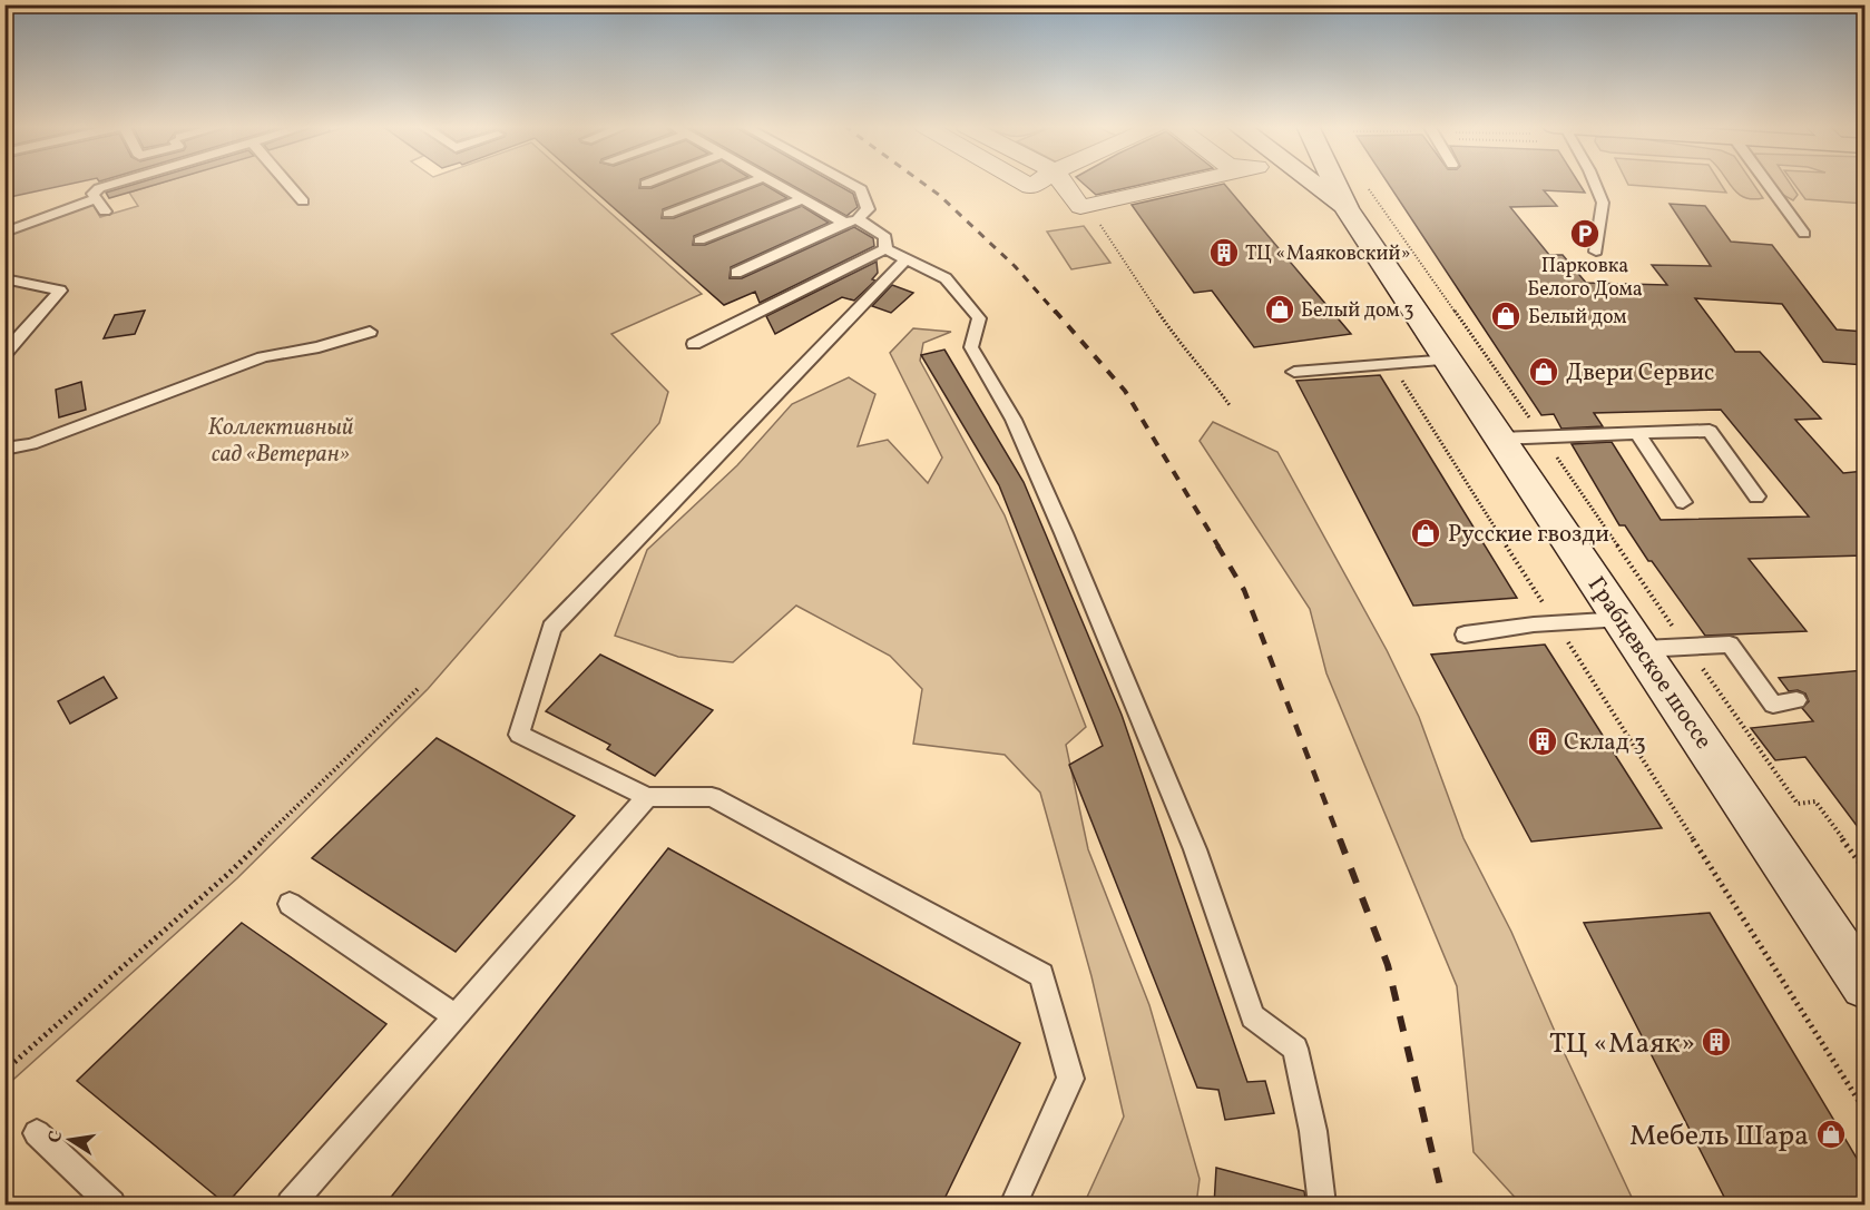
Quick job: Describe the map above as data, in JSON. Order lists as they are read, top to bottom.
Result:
{
  "streets": {
    "main road": ["Грабцевское шоссе"]
  },
  "parks": ["Коллективный сад «Ветеран»"],
  "places": {
    "parking": ["Парковка Белого Дома"],
    "building": ["ТЦ «Маяковский»", "Склад 3", "ТЦ «Маяк»"],
    "shop": [
      "Белый дом 3",
      "Белый дом",
      "Двери Сервис",
      "Русские гвозди",
      "Мебель Шара"
    ]
  },
  "north": "left"
}
